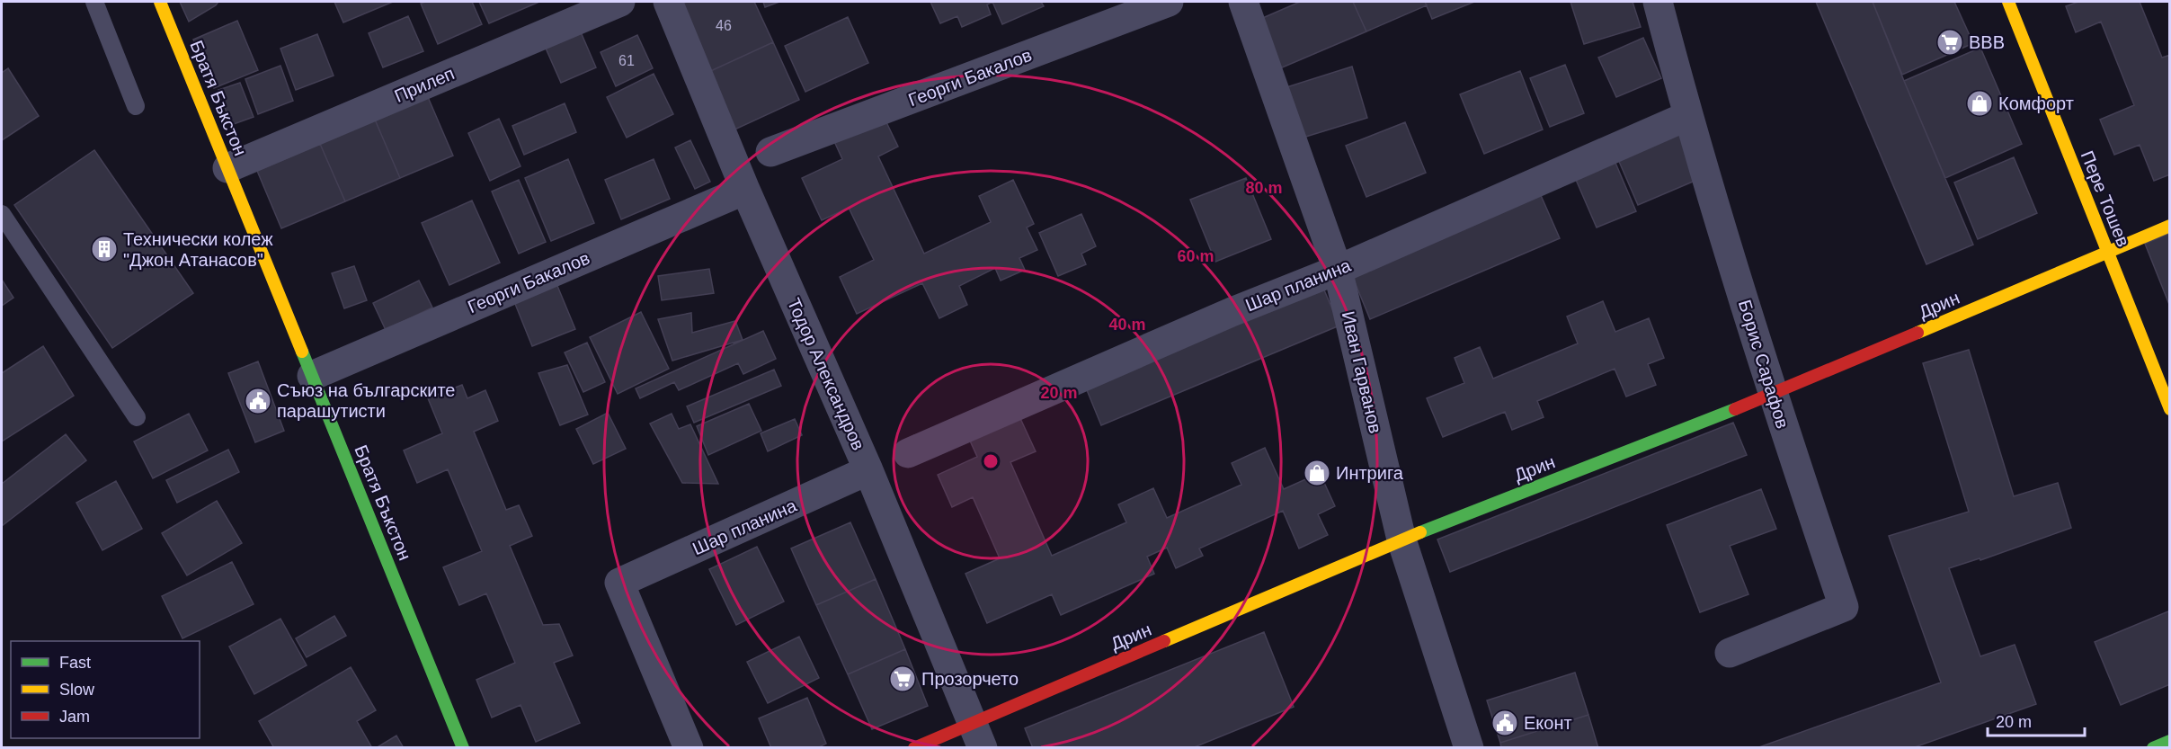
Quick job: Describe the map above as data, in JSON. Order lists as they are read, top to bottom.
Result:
{
  "streets": {
    "street": [
      "Георги Бакалов",
      "Прилеп",
      "Братя Бъкстон",
      "Пере Тошев",
      "Шар планина",
      "Дрин",
      "Борис Сарафов",
      "Иван Гарванов",
      "Тодор Александров"
    ]
  },
  "crossings": [
    ["Георги Бакалов", "Братя Бъкстон"],
    ["Георги Бакалов", "Тодор Александров"],
    ["Прилеп", "Братя Бъкстон"],
    ["Пере Тошев", "Дрин"],
    ["Шар планина", "Борис Сарафов"],
    ["Шар планина", "Иван Гарванов"],
    ["Шар планина", "Тодор Александров"],
    ["Дрин", "Борис Сарафов"],
    ["Дрин", "Иван Гарванов"],
    ["Дрин", "Тодор Александров"]
  ],
  "places": {
    "supermarket": ["BBB", "Прозорчето"],
    "shop": ["Комфорт", "Интрига"],
    "building": ["Технически колеж \"Джон Атанасов\""],
    "public building": ["Съюз на българските парашутисти", "Еконт"]
  },
  "house_numbers": ["46", "61"],
  "legend": ["Fast", "Slow", "Jam"],
  "scale_bar": "20 m",
  "rings": [
    "80 m",
    "60 m",
    "40 m",
    "20 m"
  ]
}
